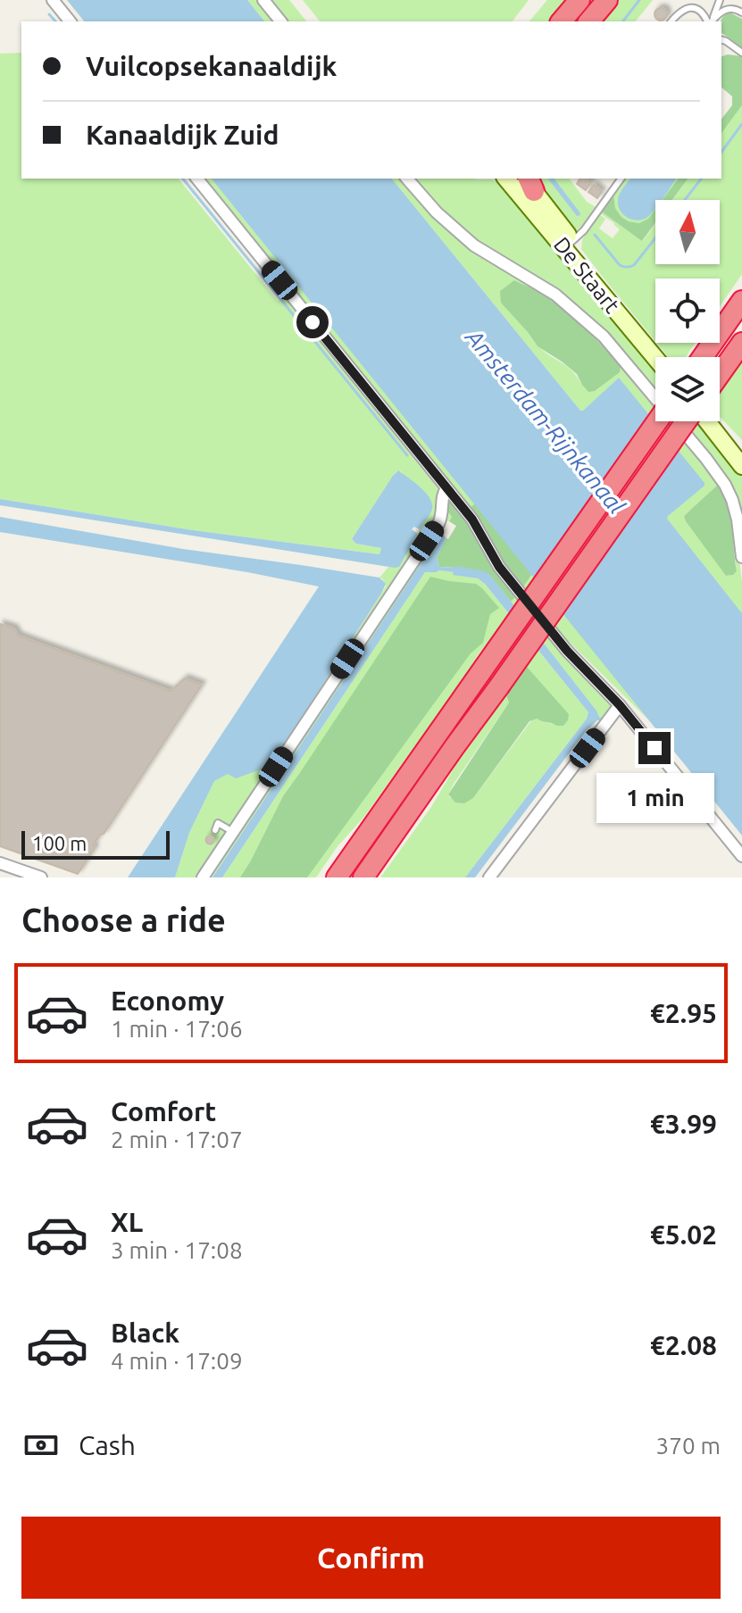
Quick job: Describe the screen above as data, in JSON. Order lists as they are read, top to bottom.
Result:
{
  "streets": {
    "main road": ["De Staart"]
  },
  "water": ["Amsterdam-Rijnkanaal"],
  "scale_bar": "100 m",
  "north": "top",
  "page": {
    "banner": ["Vuilcopsekanaaldijk", "Kanaaldijk Zuid"],
    "bubble": "1 min",
    "scale": "100 m",
    "heading": "Choose a ride",
    "list": [
      {
        "name": "Economy",
        "note": "1 min · 17:06",
        "value": "€2.95"
      },
      {
        "name": "Comfort",
        "note": "2 min · 17:07",
        "value": "€3.99"
      },
      {
        "name": "XL",
        "note": "3 min · 17:08",
        "value": "€5.02"
      },
      {
        "name": "Black",
        "note": "4 min · 17:09",
        "value": "€2.08"
      }
    ],
    "pay": ["Cash", "370 m"],
    "buttons": "Confirm"
  }
}
